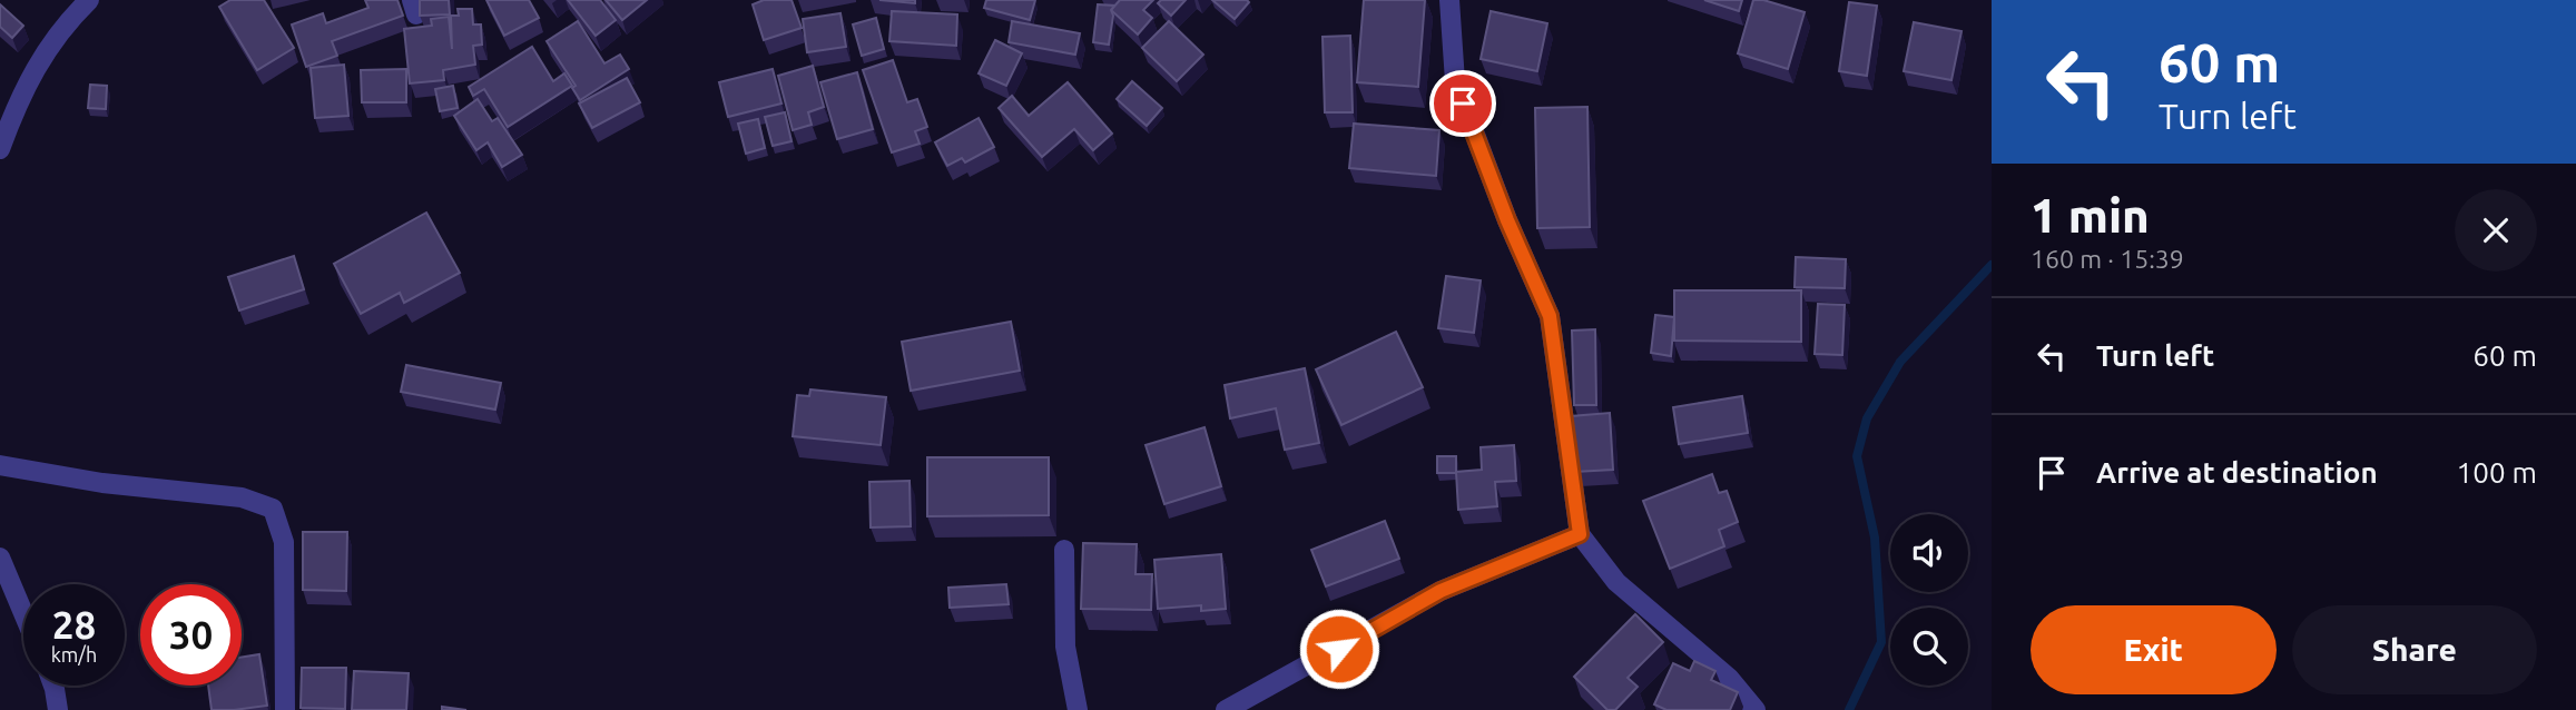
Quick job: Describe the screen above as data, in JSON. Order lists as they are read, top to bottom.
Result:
{
  "page": {
    "turn": ["60 m", "Turn left"],
    "heading": ["1 min", "160 m · 15:39"],
    "list": [
      {
        "name": "Turn left",
        "value": "60 m"
      },
      {
        "name": "Arrive at destination",
        "value": "100 m"
      }
    ],
    "speed": "28 km/h",
    "limit": "30",
    "buttons": ["Exit", "Share"]
  }
}
